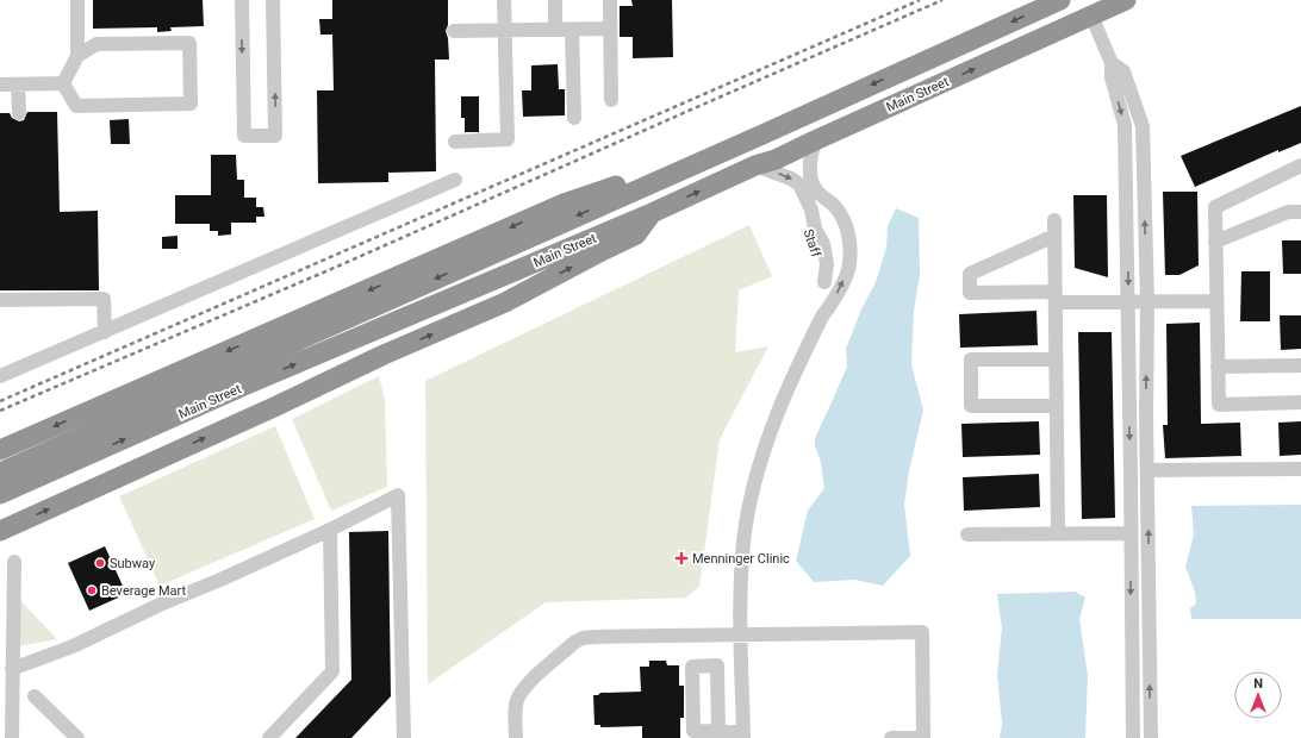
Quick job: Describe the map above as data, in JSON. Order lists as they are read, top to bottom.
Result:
{
  "streets": {
    "highway": ["Main Street"],
    "lane": ["Staff"]
  },
  "places": {
    "health": ["Menninger Clinic"],
    "other": ["Subway", "Beverage Mart"]
  },
  "north": "top"
}
